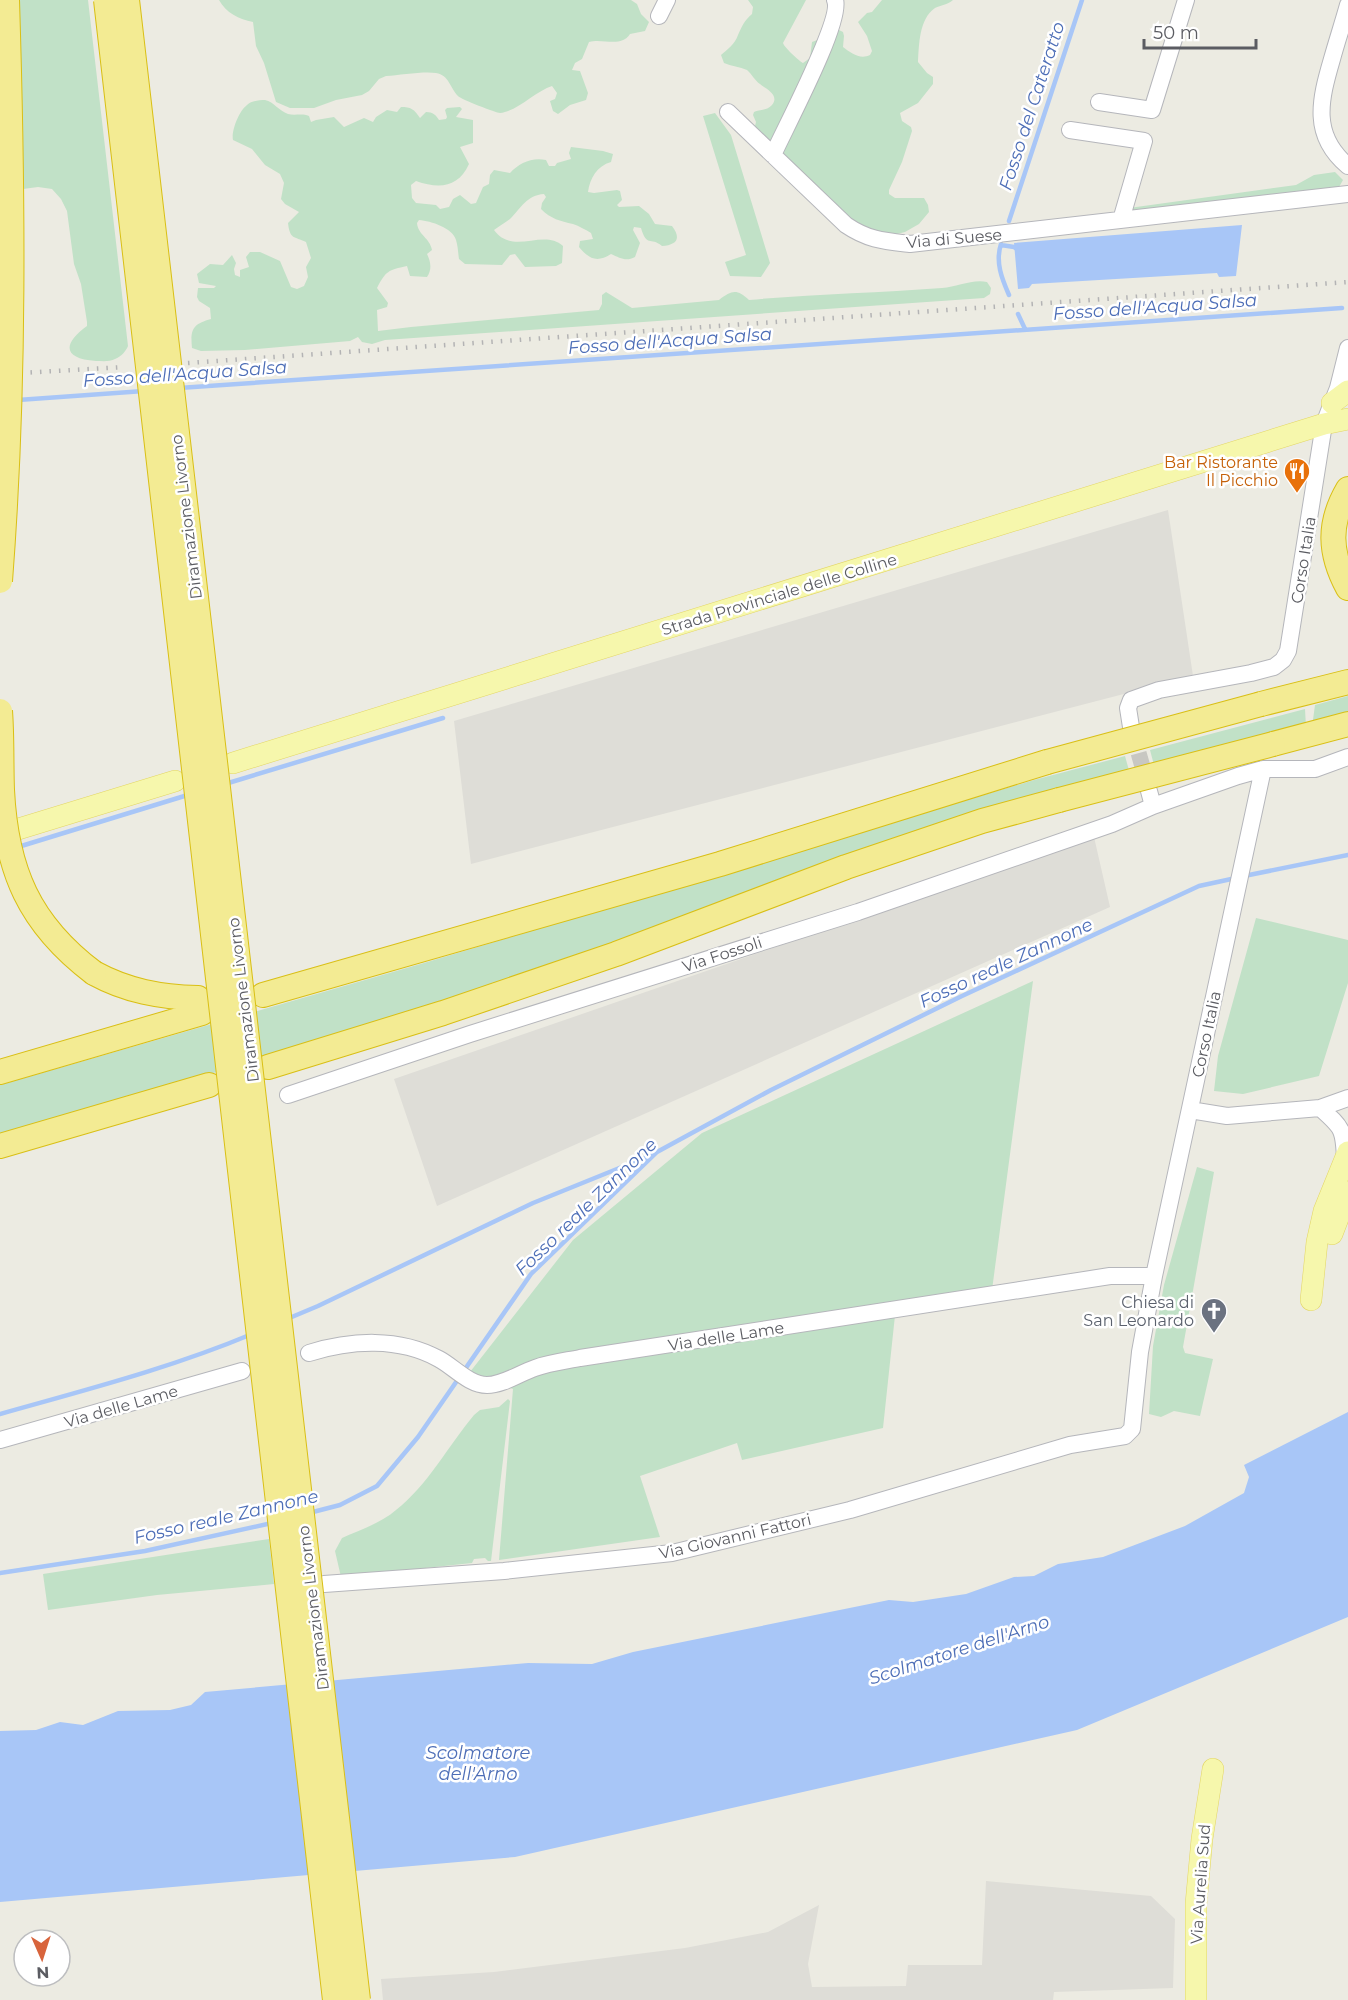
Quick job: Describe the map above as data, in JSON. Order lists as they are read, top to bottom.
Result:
{
  "streets": {
    "highway": ["Diramazione Livorno"],
    "main road": ["Strada Provinciale delle Colline", "Via Aurelia Sud"],
    "street": [
      "Via di Suese",
      "Corso Italia",
      "Via Fossoli",
      "Via delle Lame",
      "Via Giovanni Fattori"
    ]
  },
  "crossings": [
    ["Corso Italia", "Strada Provinciale delle Colline"],
    ["Corso Italia", "Via Fossoli"],
    ["Corso Italia", "Via delle Lame"],
    ["Corso Italia", "Via Giovanni Fattori"]
  ],
  "water": [
    "Fosso del Cateratto",
    "Fosso dell'Acqua Salsa",
    "Fosso reale Zannone",
    "Scolmatore dell'Arno"
  ],
  "places": {
    "restaurant": ["Bar Ristorante Il Picchio"],
    "church": ["Chiesa di San Leonardo"]
  },
  "scale_bar": "50 m",
  "north": "bottom"
}
